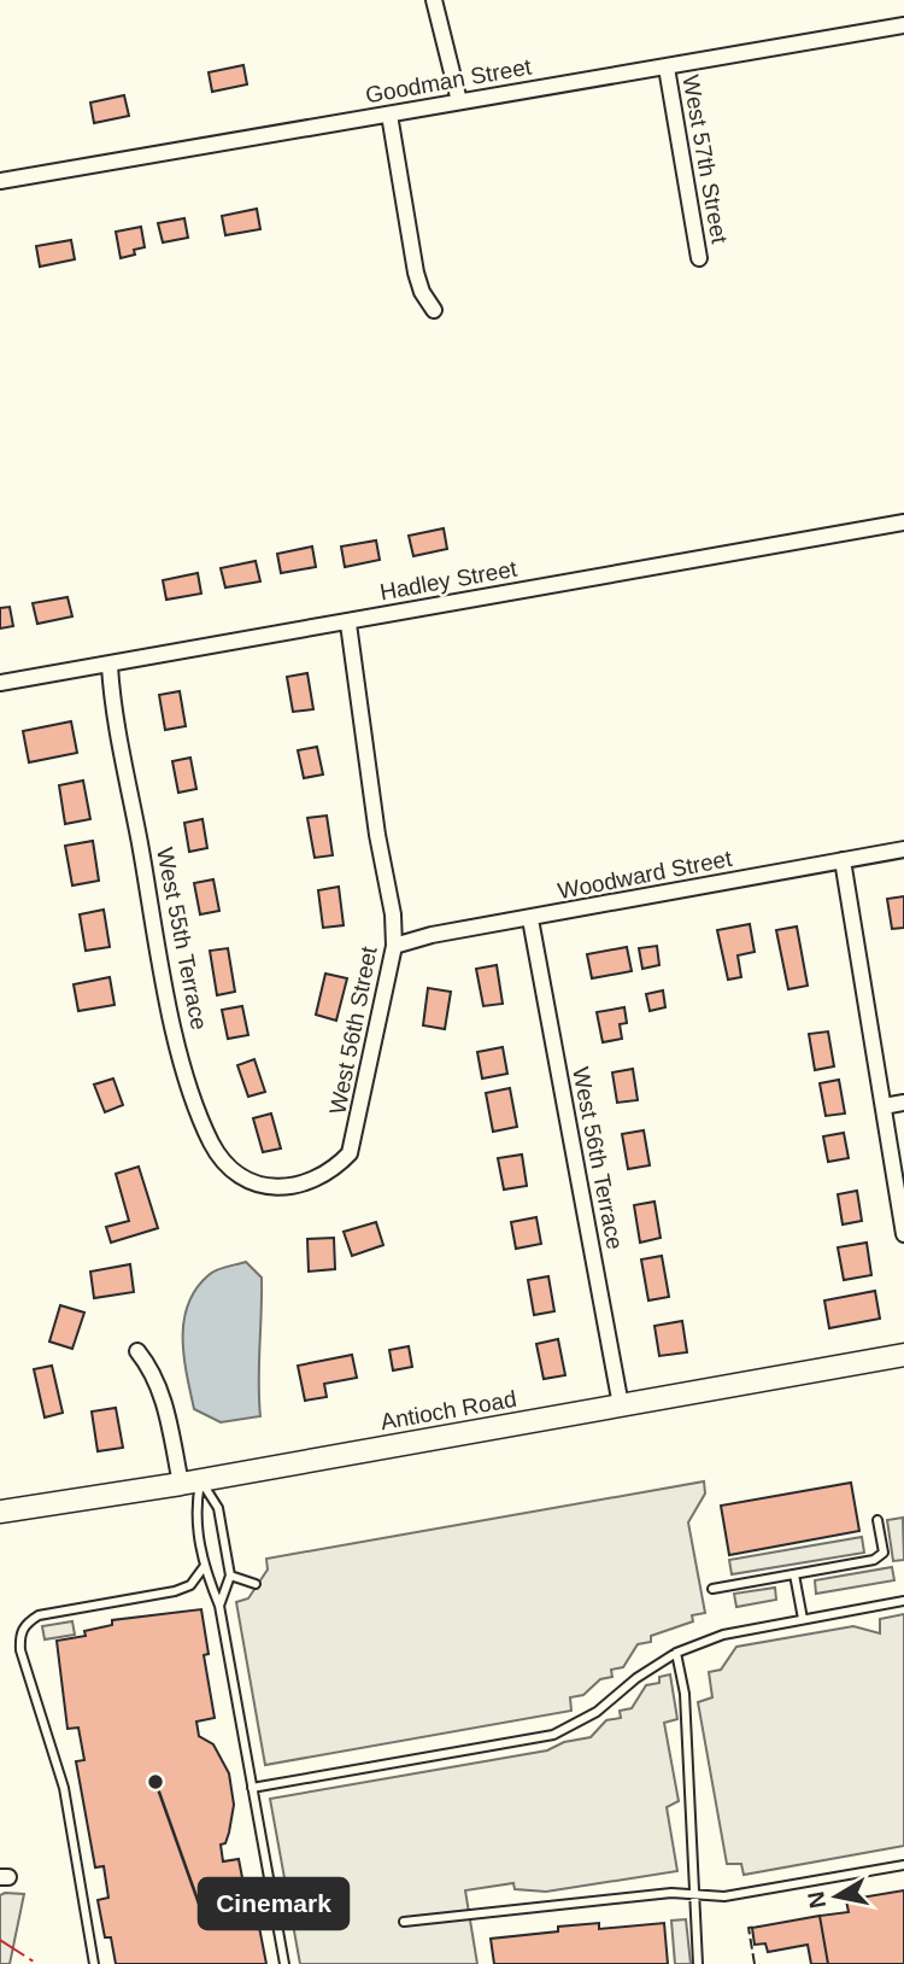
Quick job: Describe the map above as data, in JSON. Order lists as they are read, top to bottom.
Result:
{
  "streets": {
    "main road": ["Antioch Road"],
    "street": [
      "Goodman Street",
      "West 57th Street",
      "Hadley Street",
      "Woodward Street",
      "West 55th Terrace",
      "West 56th Street",
      "West 56th Terrace"
    ]
  },
  "crossings": [
    ["Goodman Street", "West 57th Street"],
    ["Hadley Street", "West 55th Terrace"],
    ["Hadley Street", "West 56th Street"],
    ["Woodward Street", "West 56th Street"],
    ["Woodward Street", "West 56th Terrace"],
    ["West 55th Terrace", "West 56th Street"],
    ["West 56th Terrace", "Antioch Road"]
  ],
  "places": ["Cinemark"],
  "north": "left"
}
